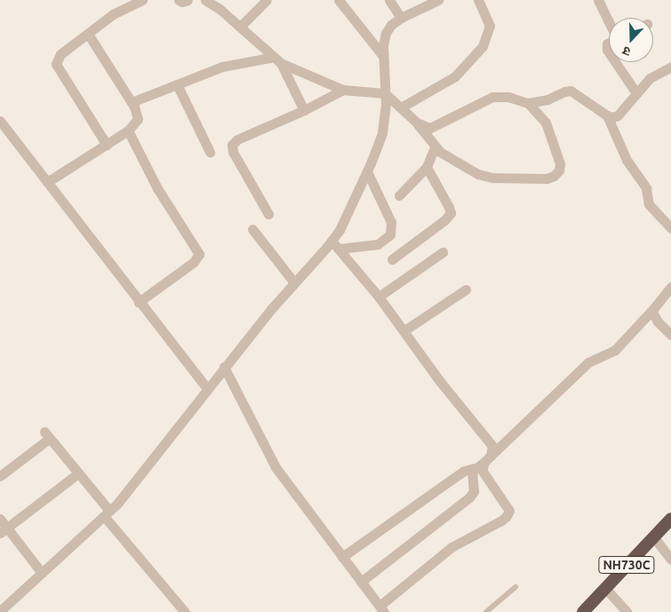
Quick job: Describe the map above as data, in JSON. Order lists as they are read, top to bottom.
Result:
{
  "streets": {
    "highway": ["NH730C"]
  },
  "north": "bottom"
}
